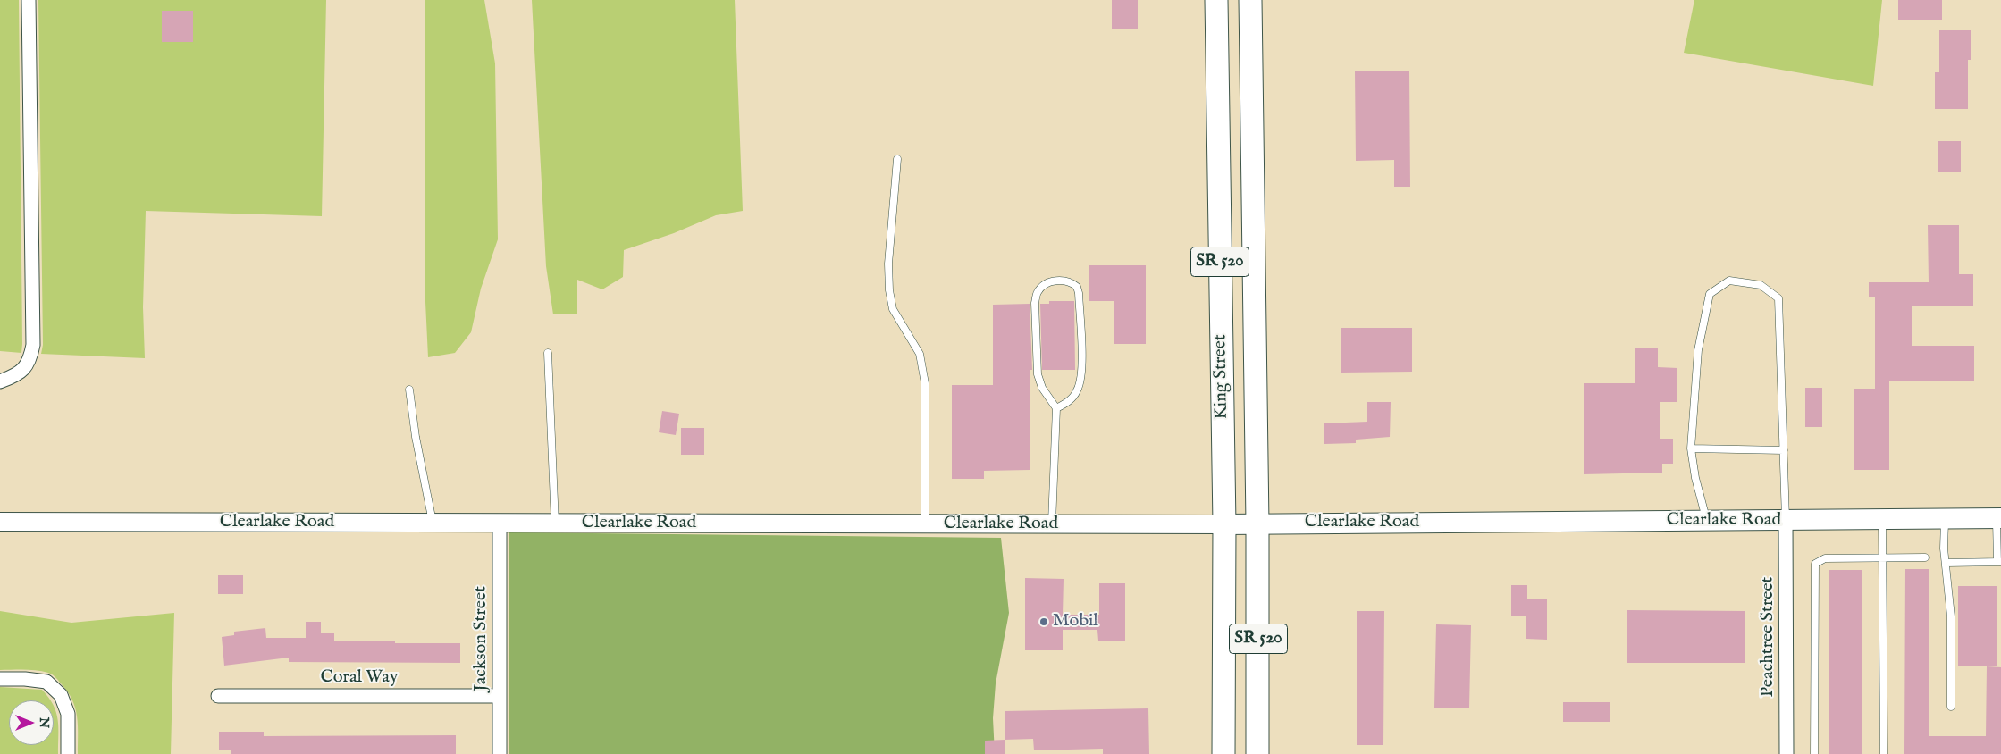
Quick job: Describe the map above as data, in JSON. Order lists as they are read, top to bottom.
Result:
{
  "streets": {
    "main road": ["SR 520", "King Street", "Clearlake Road"],
    "street": ["Peachtree Street", "Jackson Street", "Coral Way"]
  },
  "crossings": [
    ["King Street", "Clearlake Road"],
    ["Clearlake Road", "Peachtree Street"],
    ["Clearlake Road", "Jackson Street"],
    ["Jackson Street", "Coral Way"]
  ],
  "places": ["Mobil"],
  "north": "right"
}
